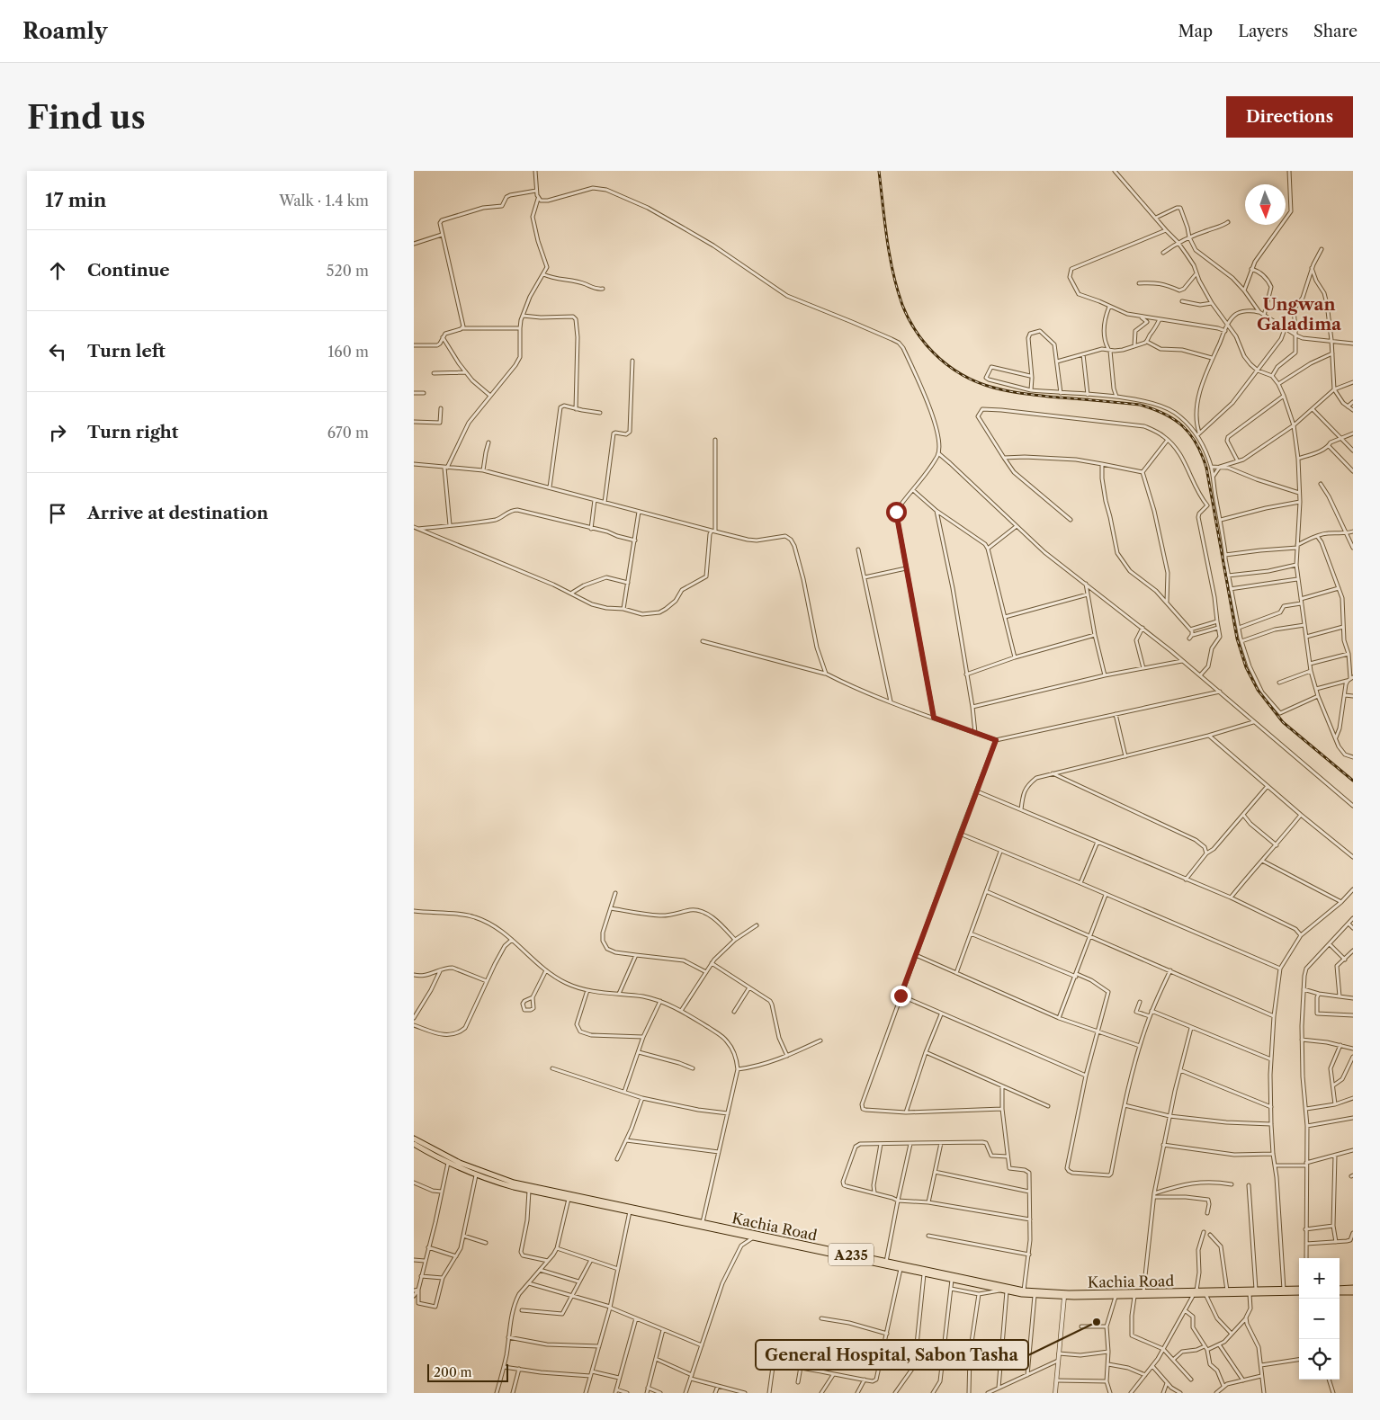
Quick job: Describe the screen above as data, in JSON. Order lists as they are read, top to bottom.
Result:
{
  "streets": {
    "highway": ["Kachia Road", "A235"]
  },
  "districts": ["Ungwan Galadima"],
  "places": ["General Hospital, Sabon Tasha"],
  "scale_bar": "200 m",
  "north": "bottom",
  "page": {
    "header": "Roamly",
    "nav": ["Map", "Layers", "Share"],
    "buttons": "Directions",
    "title": "Find us",
    "heading": ["17 min", "Walk · 1.4 km"],
    "list": [
      ["Continue", "520 m"],
      ["Turn left", "160 m"],
      ["Turn right", "670 m"],
      "Arrive at destination"
    ],
    "map_buttons": ["+", "−"],
    "scale": "200 m"
  }
}
